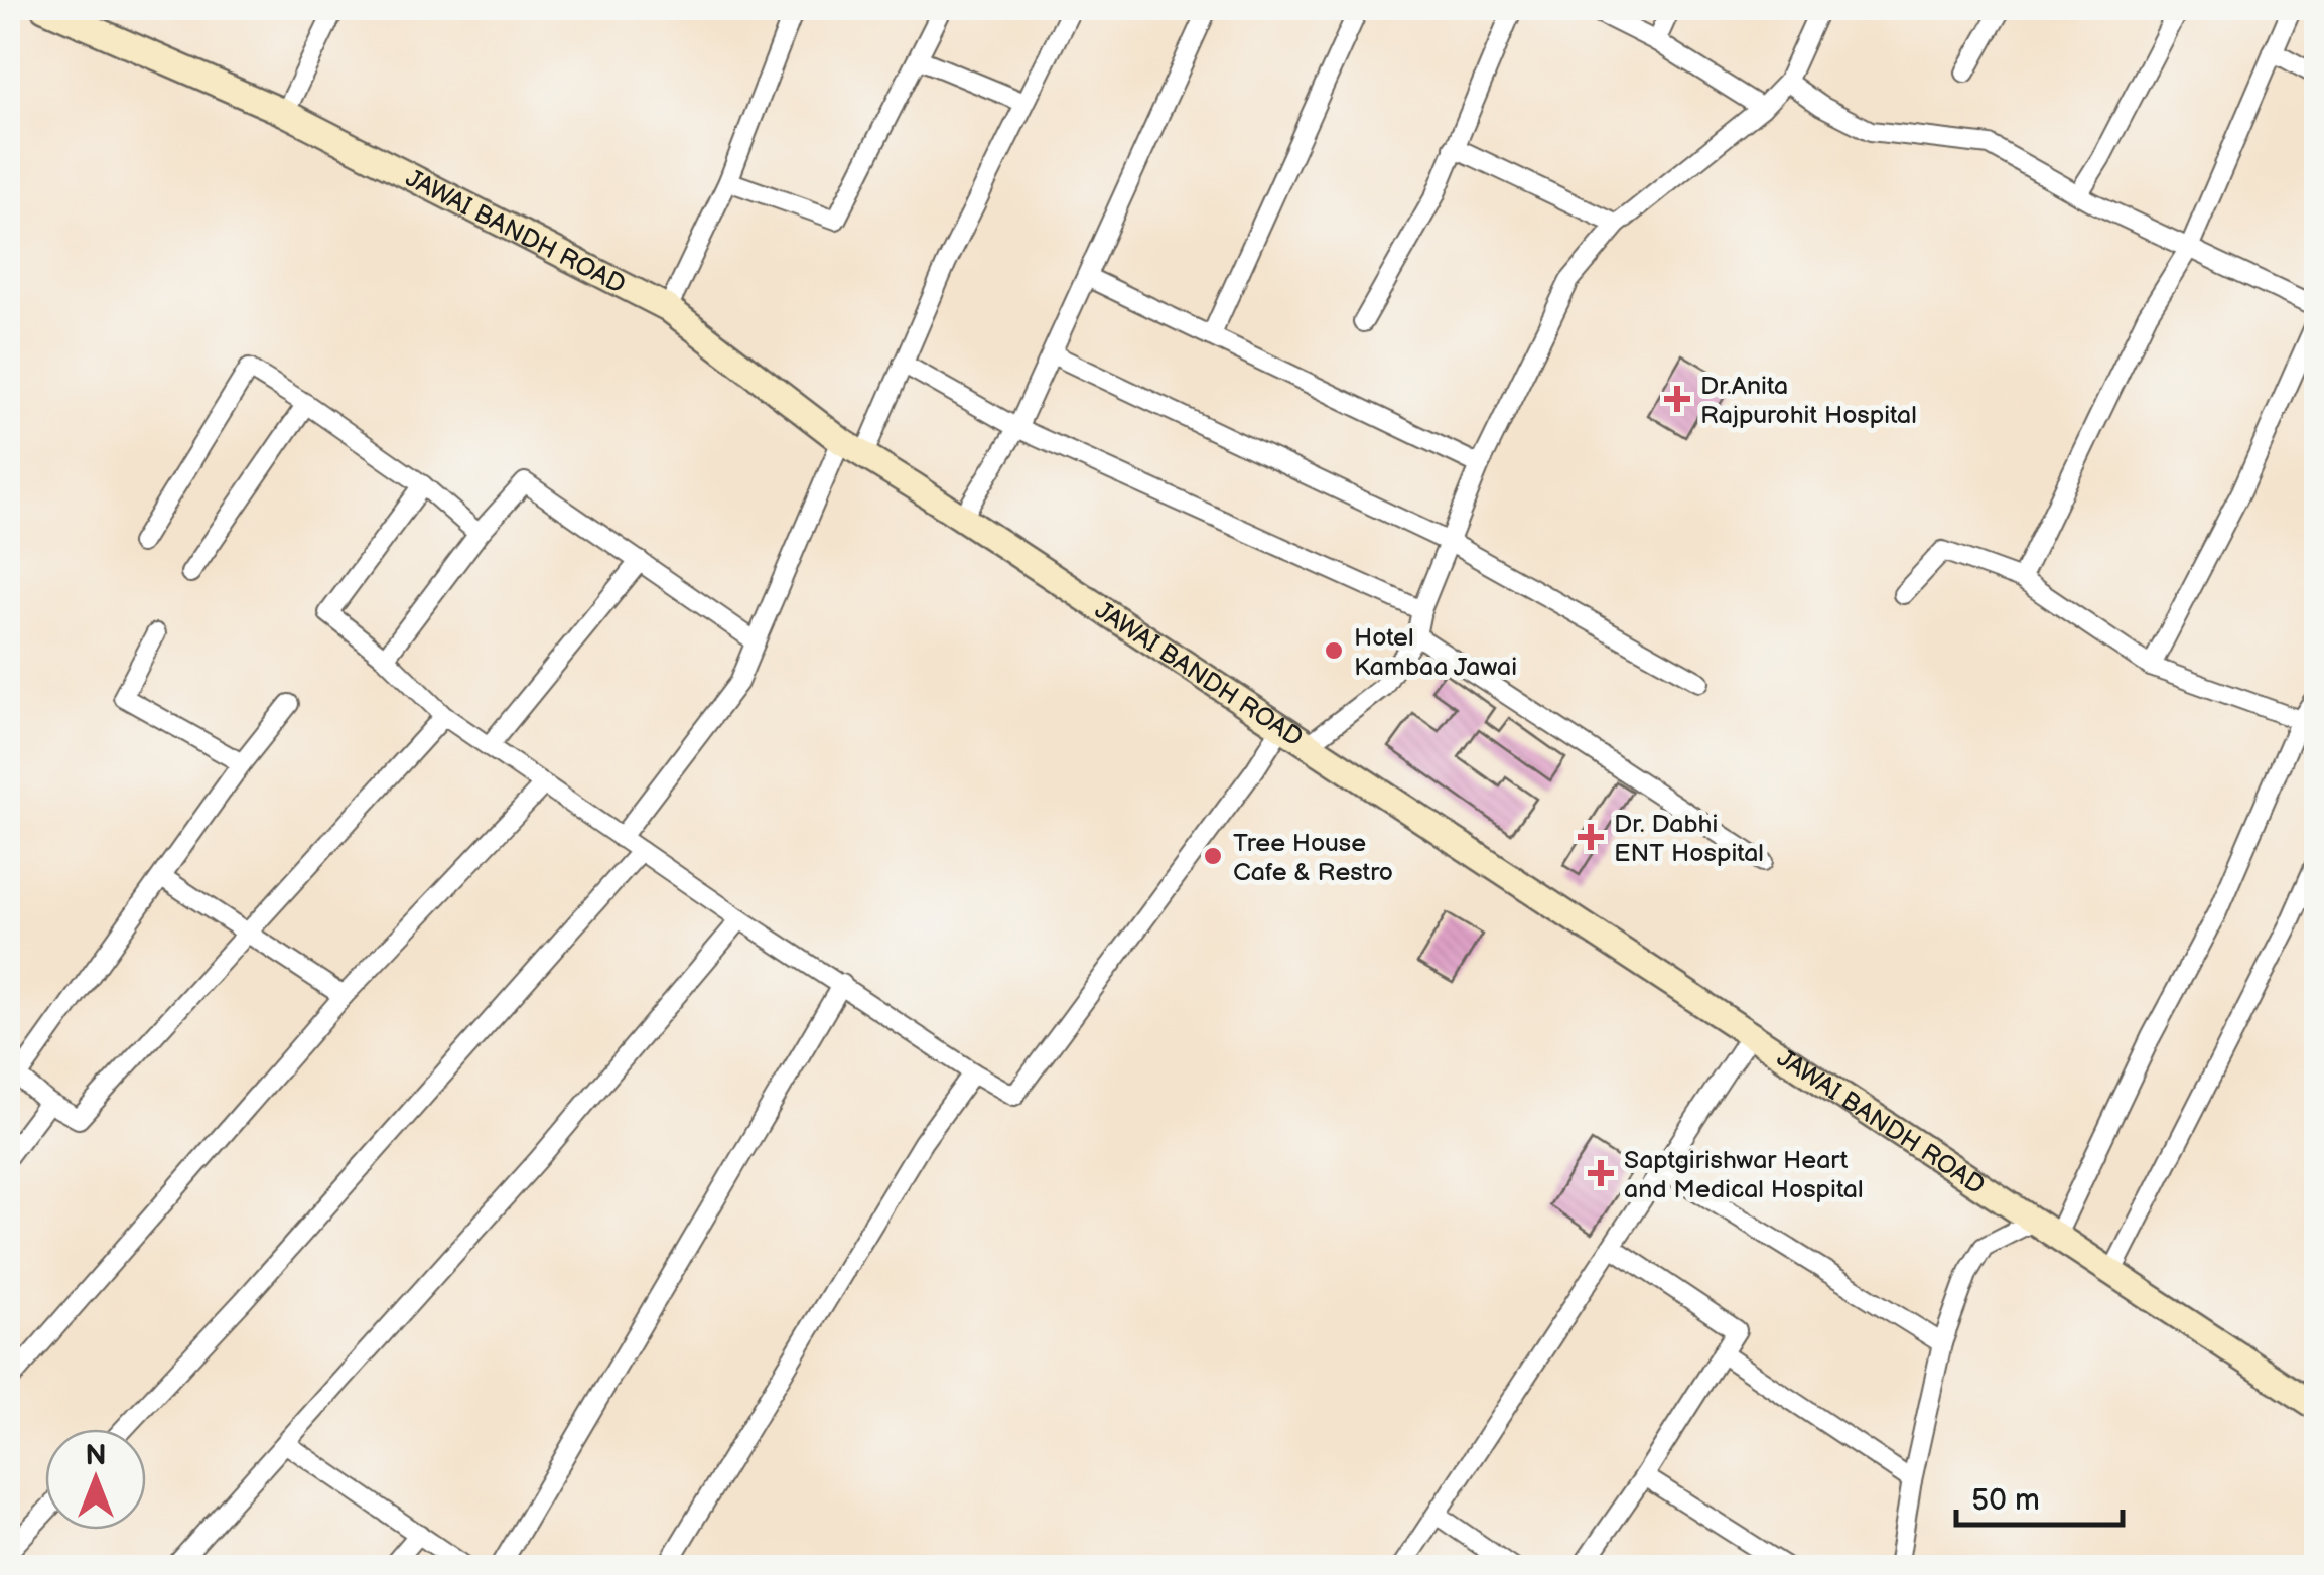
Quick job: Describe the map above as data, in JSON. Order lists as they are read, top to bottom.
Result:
{
  "streets": {
    "street": ["JAWAI BANDH ROAD"]
  },
  "places": {
    "health": ["Dr.Anita Rajpurohit Hospital", "Dr. Dabhi ENT Hospital", "Saptgirishwar Heart and Medical Hospital"],
    "other": ["Hotel Kambaa Jawai", "Tree House Cafe & Restro"]
  },
  "scale_bar": "50 m",
  "north": "top"
}
